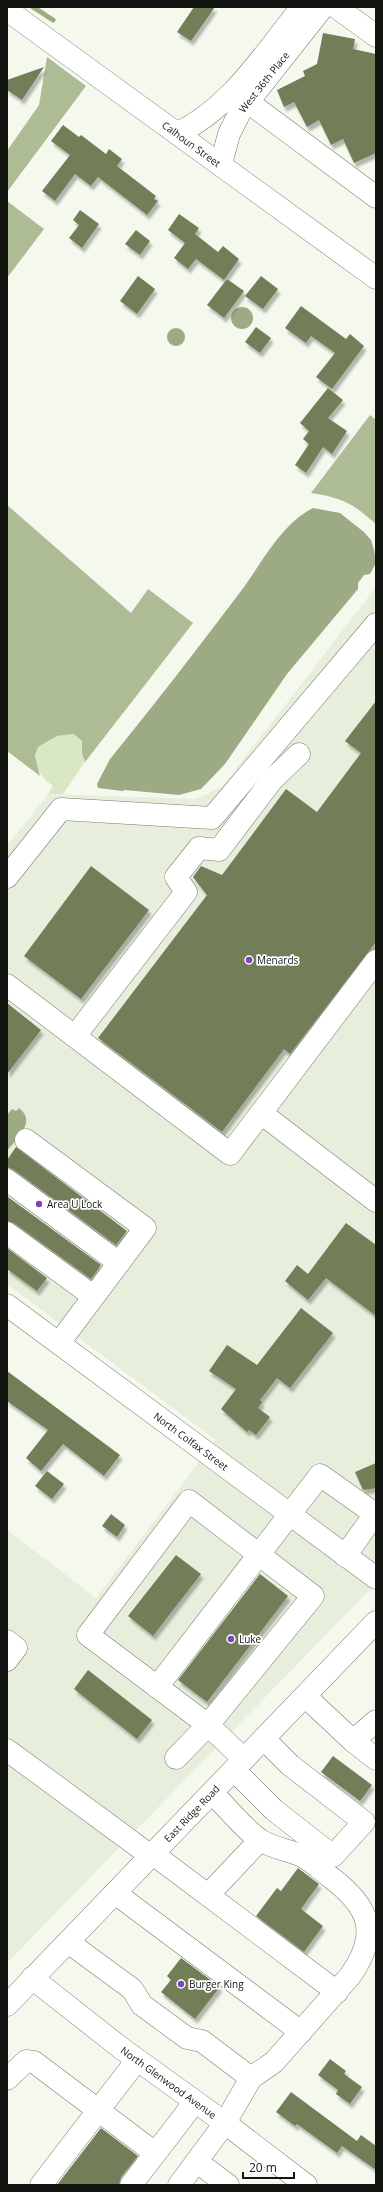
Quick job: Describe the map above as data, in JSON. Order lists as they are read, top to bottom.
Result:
{
  "streets": {
    "street": [
      "West 36th Place",
      "Calhoun Street",
      "North Colfax Street",
      "East Ridge Road",
      "North Glenwood Avenue"
    ]
  },
  "crossings": [
    ["West 36th Place", "Calhoun Street"],
    ["East Ridge Road", "North Glenwood Avenue"]
  ],
  "places": [
    "Menards",
    "Area U Lock",
    "Luke",
    "Burger King"
  ],
  "scale_bar": "20 m"
}
